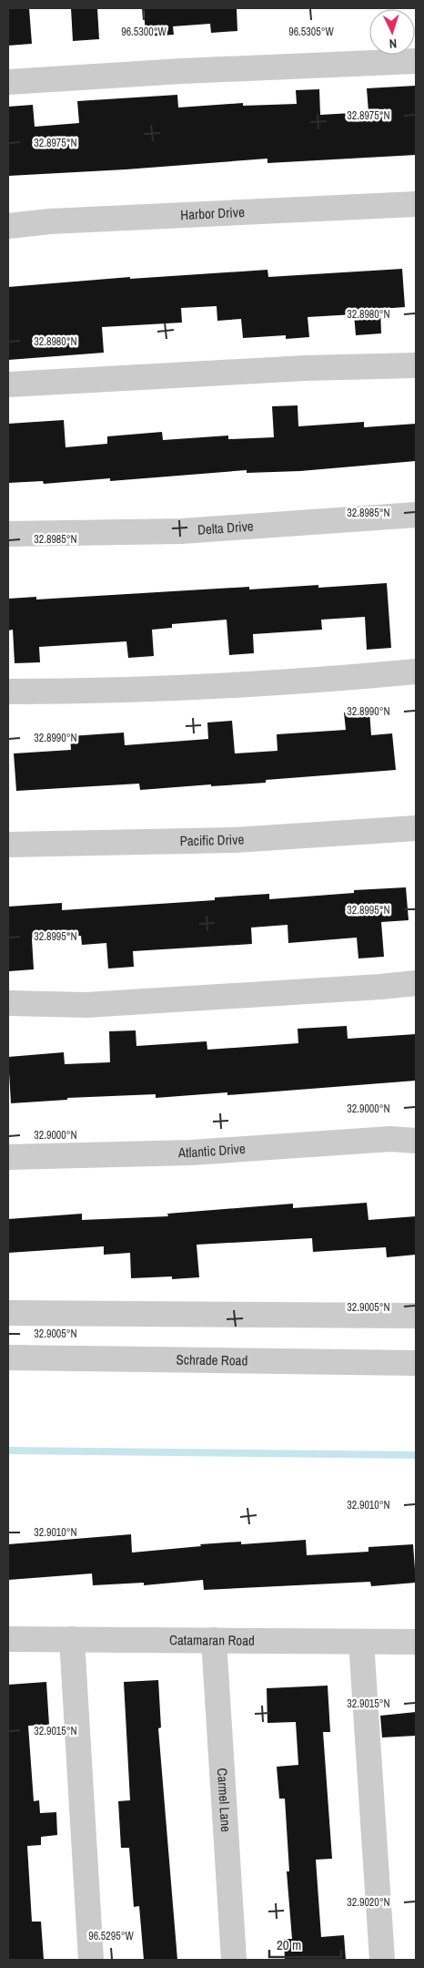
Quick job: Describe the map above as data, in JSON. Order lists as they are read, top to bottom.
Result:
{
  "streets": {
    "street": [
      "Harbor Drive",
      "Delta Drive",
      "Pacific Drive",
      "Atlantic Drive",
      "Schrade Road",
      "Catamaran Road",
      "Carmel Lane"
    ]
  },
  "crossings": [
    ["Catamaran Road", "Carmel Lane"]
  ],
  "scale_bar": "20 m",
  "north": "bottom",
  "coordinates": [
    "96.5300°W",
    "96.5305°W",
    "32.8975°N",
    "32.8980°N",
    "32.8985°N",
    "32.8990°N",
    "32.8995°N",
    "32.9000°N",
    "32.9005°N",
    "32.9010°N",
    "32.9015°N",
    "32.9020°N",
    "96.5295°W"
  ]
}
